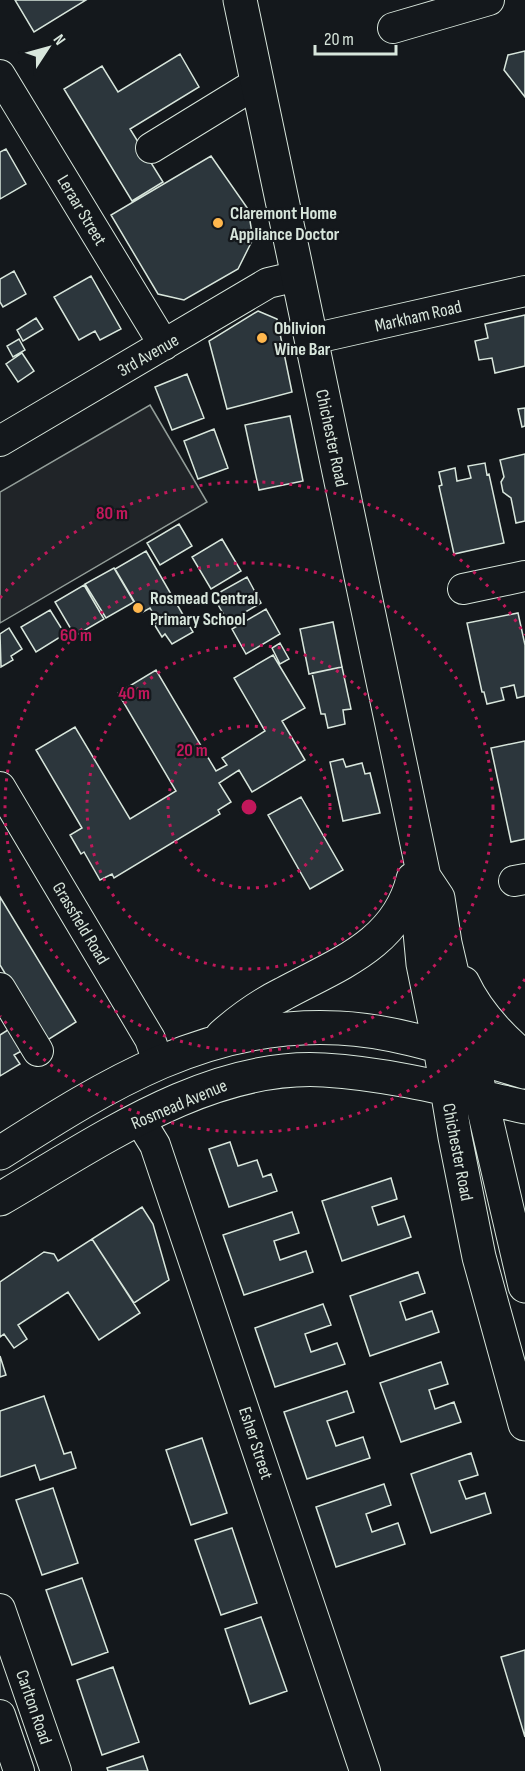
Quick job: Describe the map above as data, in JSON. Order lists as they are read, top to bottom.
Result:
{
  "streets": {
    "main road": ["Chichester Road", "Rosmead Avenue"],
    "street": [
      "Leraar Street",
      "Markham Road",
      "3rd Avenue",
      "Grassfield Road",
      "Esher Street",
      "Carlton Road"
    ]
  },
  "crossings": [
    ["Leraar Street", "3rd Avenue"],
    ["Markham Road", "Chichester Road"],
    ["3rd Avenue", "Chichester Road"],
    ["Chichester Road", "Rosmead Avenue"],
    ["Rosmead Avenue", "Esher Street"]
  ],
  "places": ["Claremont Home Appliance Doctor", "Oblivion Wine Bar", "Rosmead Central Primary School"],
  "scale_bar": "20 m",
  "north": "top right",
  "rings": [
    "80 m",
    "60 m",
    "40 m",
    "20 m"
  ]
}
